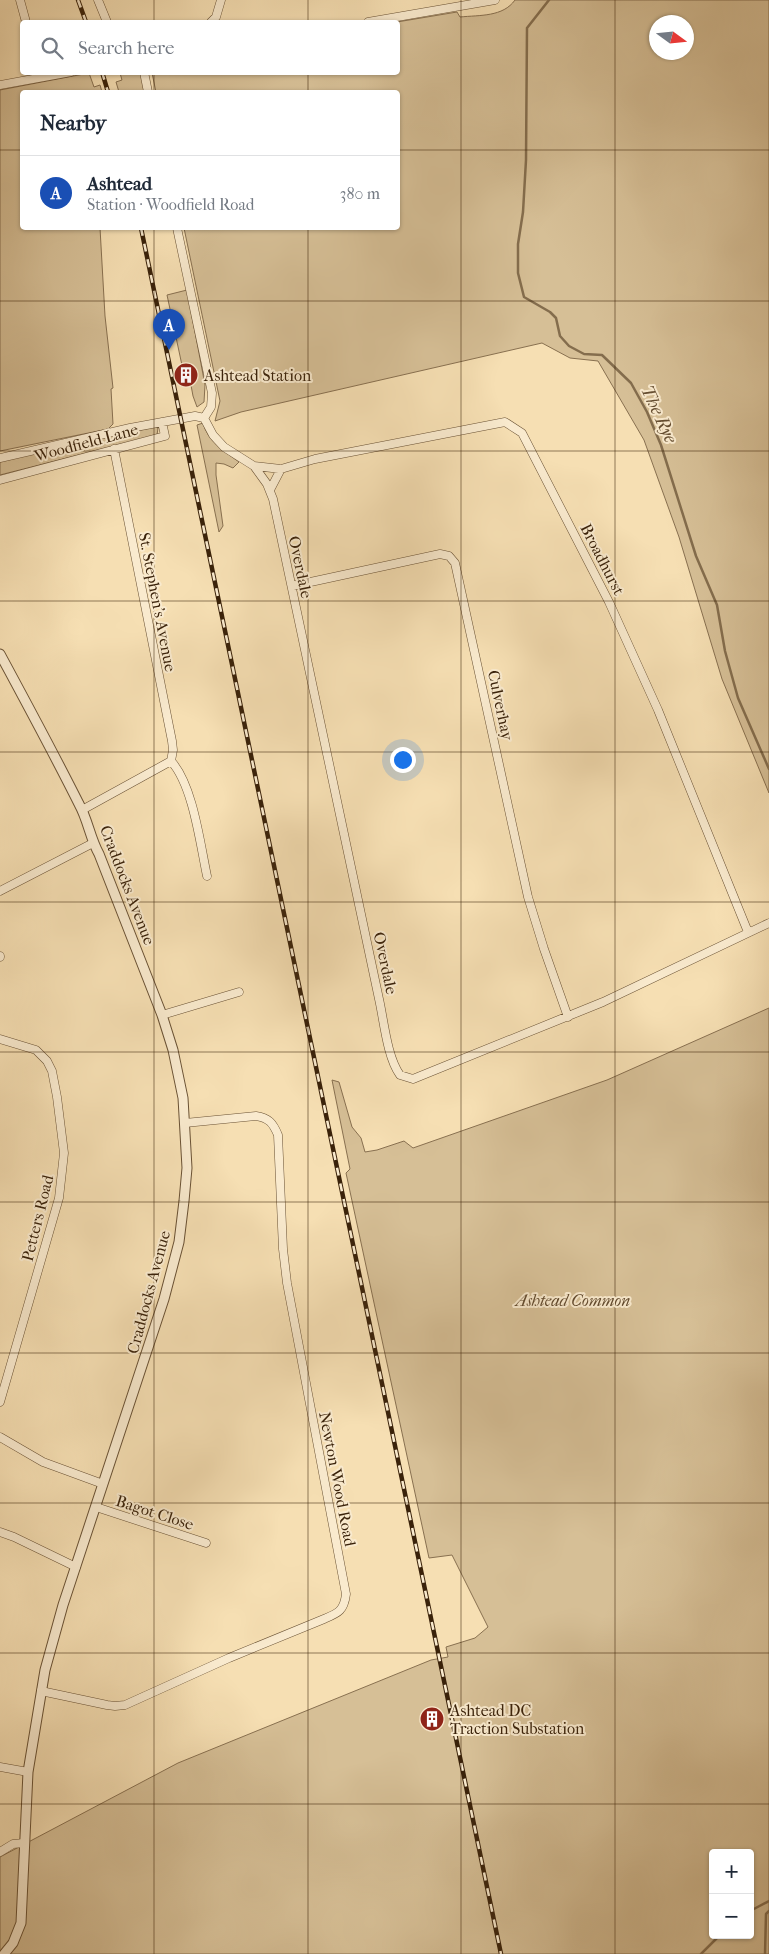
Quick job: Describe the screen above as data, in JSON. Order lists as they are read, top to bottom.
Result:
{
  "streets": {
    "street": [
      "Woodfield Lane",
      "Broadhurst",
      "Overdale",
      "St. Stephen's Avenue",
      "Culverhay",
      "Craddocks Avenue",
      "Petters Road",
      "Newton Wood Road",
      "Bagot Close"
    ]
  },
  "crossings": [
    ["Woodfield Lane", "Broadhurst"],
    ["Woodfield Lane", "St. Stephen's Avenue"],
    ["Broadhurst", "Overdale"],
    ["Overdale", "Culverhay"],
    ["Craddocks Avenue", "Newton Wood Road"],
    ["Craddocks Avenue", "Bagot Close"]
  ],
  "water": ["The Rye"],
  "parks": ["Ashtead Common"],
  "places": {
    "building": ["Ashtead Station", "Ashtead DC Traction Substation"]
  },
  "north": "right",
  "page": {
    "search": "Search here",
    "heading": "Nearby",
    "list": [
      {
        "mark": "A",
        "name": "Ashtead",
        "note": "Station · Woodfield Road",
        "value": "380 m"
      }
    ],
    "pins": "A",
    "map_buttons": ["+", "−"]
  }
}
